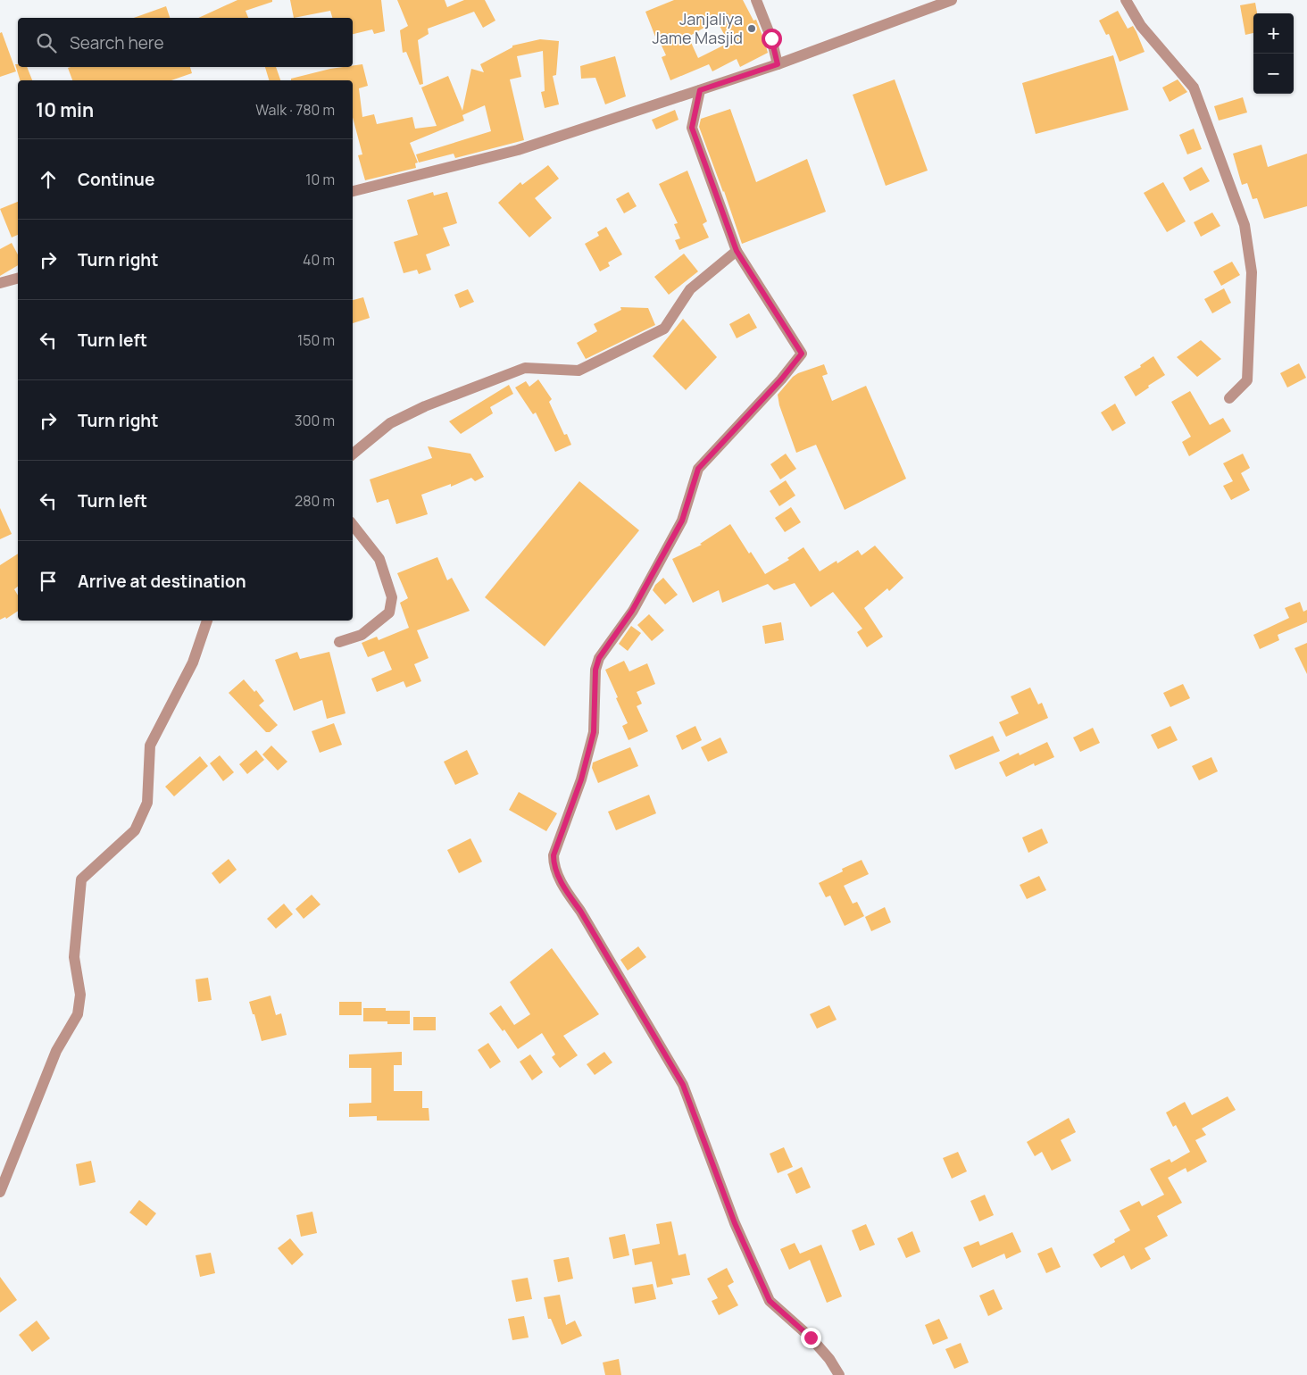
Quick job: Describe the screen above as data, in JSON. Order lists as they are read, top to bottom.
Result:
{
  "places": ["Janjaliya Jame Masjid"],
  "page": {
    "map_buttons": ["+", "−"],
    "search": "Search here",
    "heading": ["10 min", "Walk · 780 m"],
    "list": [
      ["Continue", "10 m"],
      ["Turn right", "40 m"],
      ["Turn left", "150 m"],
      ["Turn right", "300 m"],
      ["Turn left", "280 m"],
      "Arrive at destination"
    ]
  }
}
